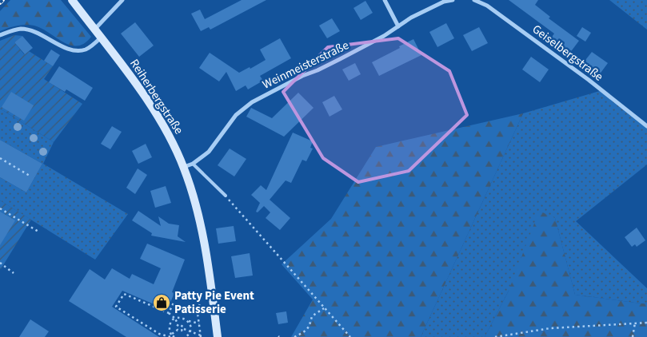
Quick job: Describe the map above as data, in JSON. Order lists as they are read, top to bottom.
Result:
{
  "streets": {
    "street": ["Geiselbergstraße", "Weinmeisterstraße", "Reiherbergstraße"]
  },
  "crossings": [
    ["Weinmeisterstraße", "Reiherbergstraße"]
  ],
  "places": {
    "shop": ["Patty Pie Event Patisserie"]
  }
}
